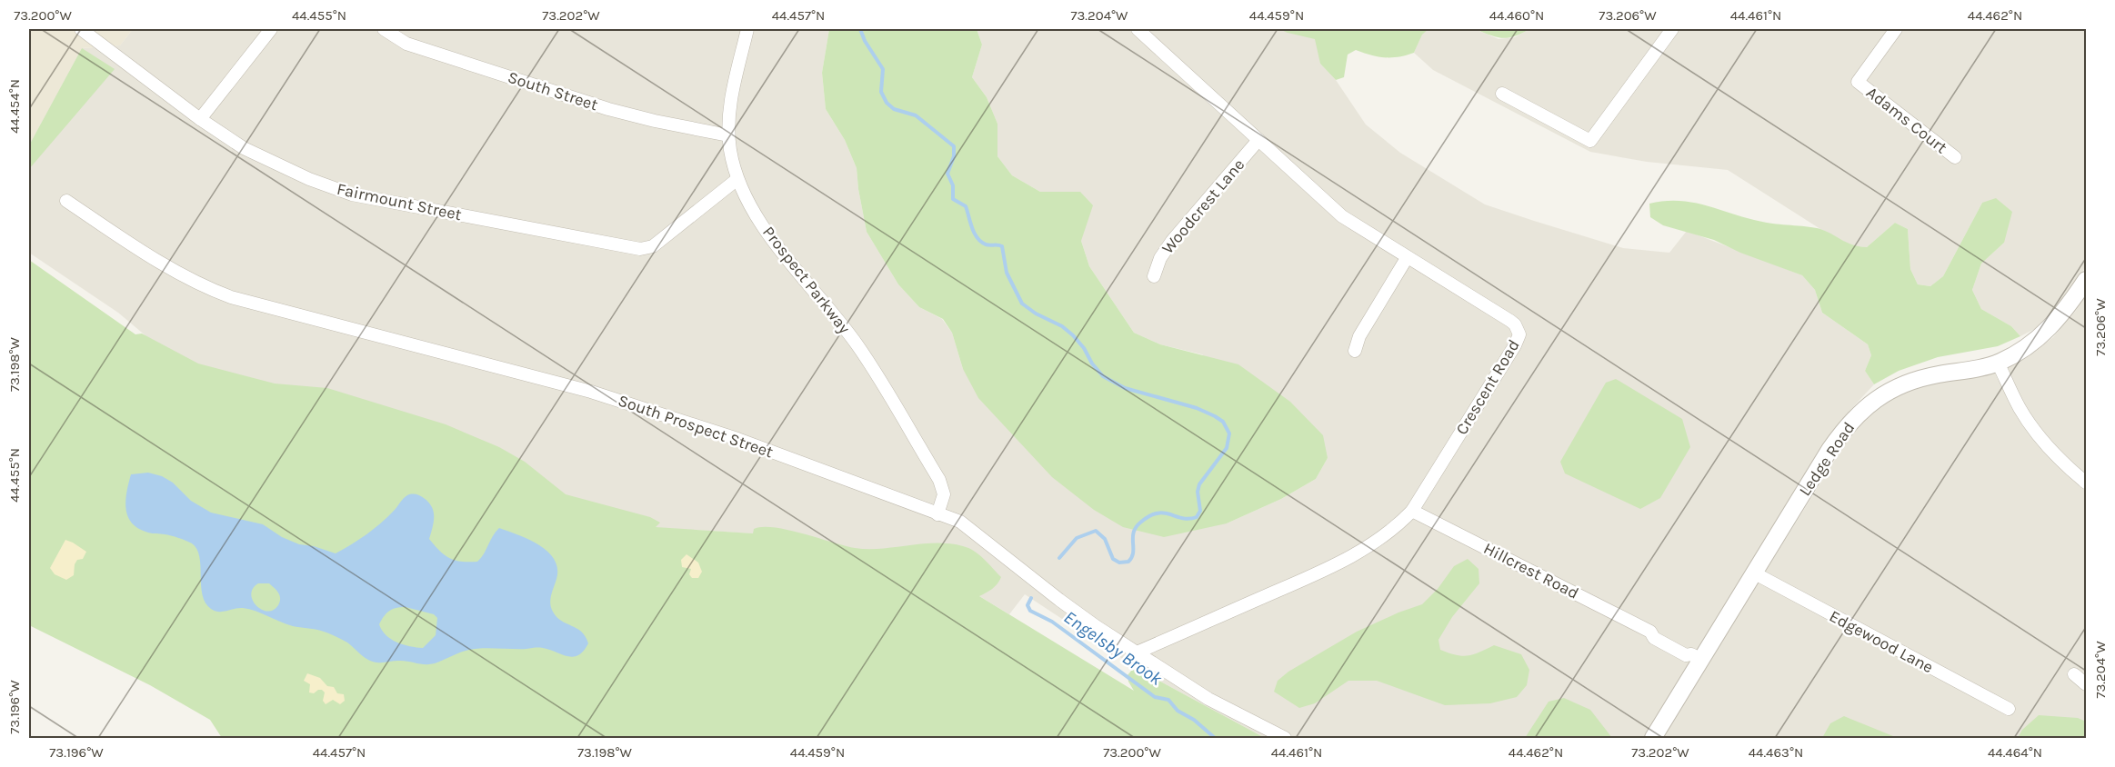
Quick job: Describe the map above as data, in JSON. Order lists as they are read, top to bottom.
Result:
{
  "streets": {
    "street": [
      "South Street",
      "Adams Court",
      "Fairmount Street",
      "Woodcrest Lane",
      "Prospect Parkway",
      "Crescent Road",
      "South Prospect Street",
      "Ledge Road",
      "Hillcrest Road",
      "Edgewood Lane"
    ]
  },
  "crossings": [
    ["South Street", "Prospect Parkway"],
    ["Fairmount Street", "Prospect Parkway"],
    ["Woodcrest Lane", "Crescent Road"],
    ["Prospect Parkway", "South Prospect Street"],
    ["Crescent Road", "South Prospect Street"],
    ["Crescent Road", "Hillcrest Road"],
    ["Ledge Road", "Hillcrest Road"],
    ["Ledge Road", "Edgewood Lane"]
  ],
  "water": ["Engelsby Brook"],
  "coordinates": [
    "73.200°W",
    "44.455°N",
    "73.202°W",
    "44.457°N",
    "73.204°W",
    "44.459°N",
    "44.460°N",
    "73.206°W",
    "44.461°N",
    "44.462°N",
    "44.454°N",
    "73.198°W",
    "73.196°W",
    "44.463°N",
    "44.464°N"
  ]
}
